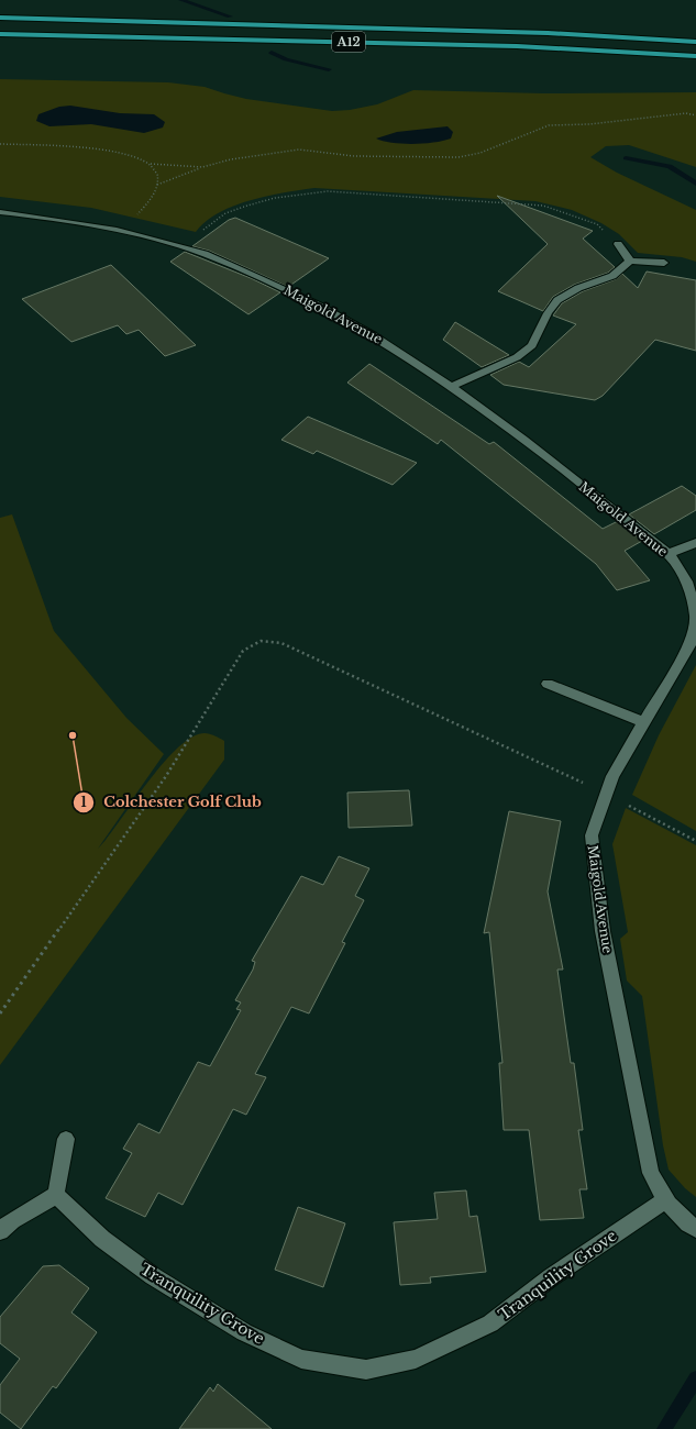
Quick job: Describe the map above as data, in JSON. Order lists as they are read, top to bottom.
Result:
{
  "streets": {
    "highway": ["A12"],
    "street": ["Maigold Avenue", "Tranquility Grove"]
  },
  "crossings": [
    ["Maigold Avenue", "Tranquility Grove"]
  ],
  "places": ["Colchester Golf Club"]
}
